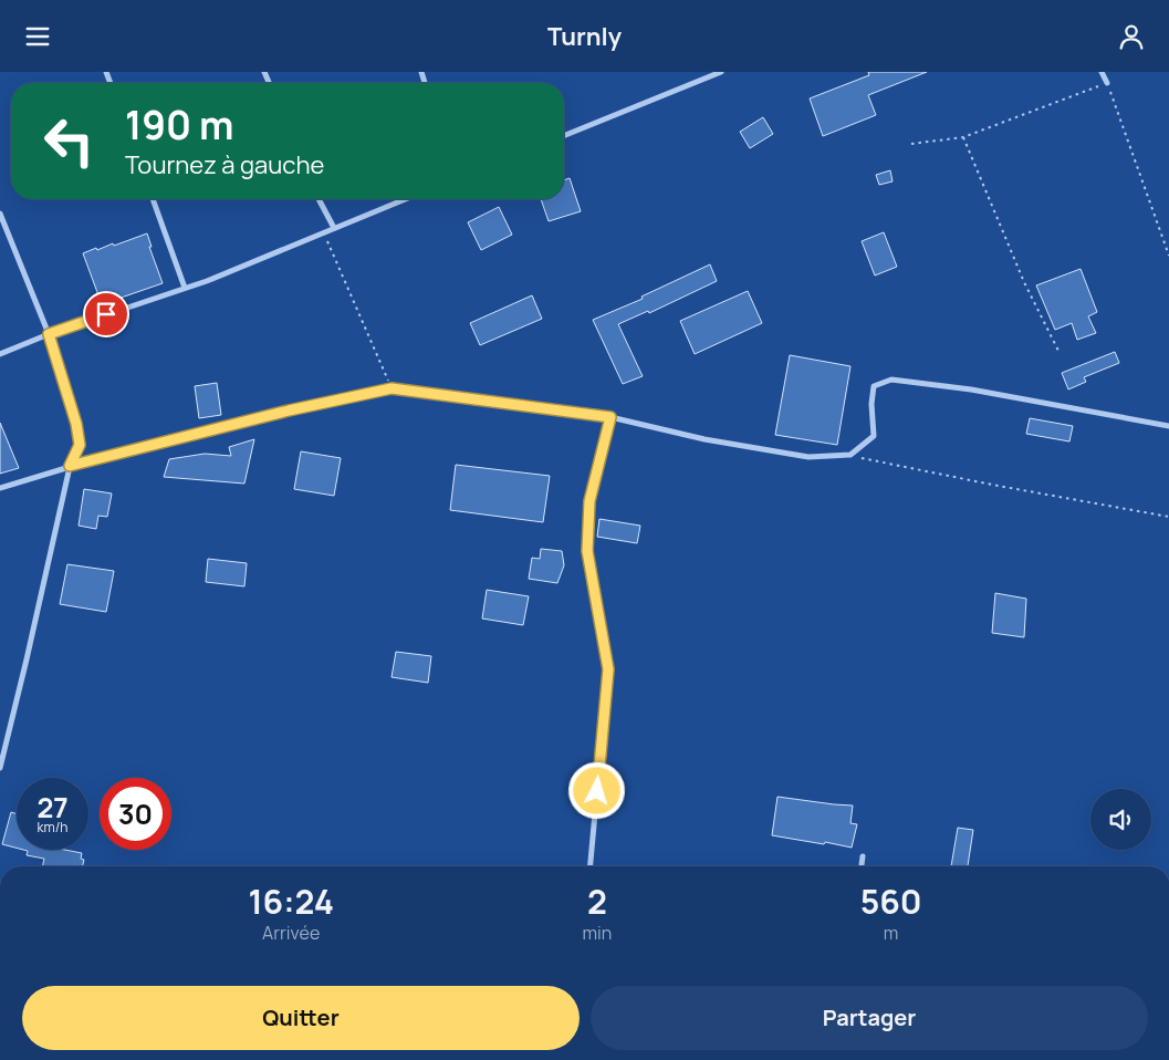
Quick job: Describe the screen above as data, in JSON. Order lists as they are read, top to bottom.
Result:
{
  "page": {
    "header": "Turnly",
    "turn": ["190 m", "Tournez à gauche"],
    "speed": "27 km/h",
    "limit": "30",
    "eta": [
      "16:24",
      "Arrivée",
      "2",
      "min",
      "560",
      "m"
    ],
    "buttons": ["Quitter", "Partager"]
  }
}
